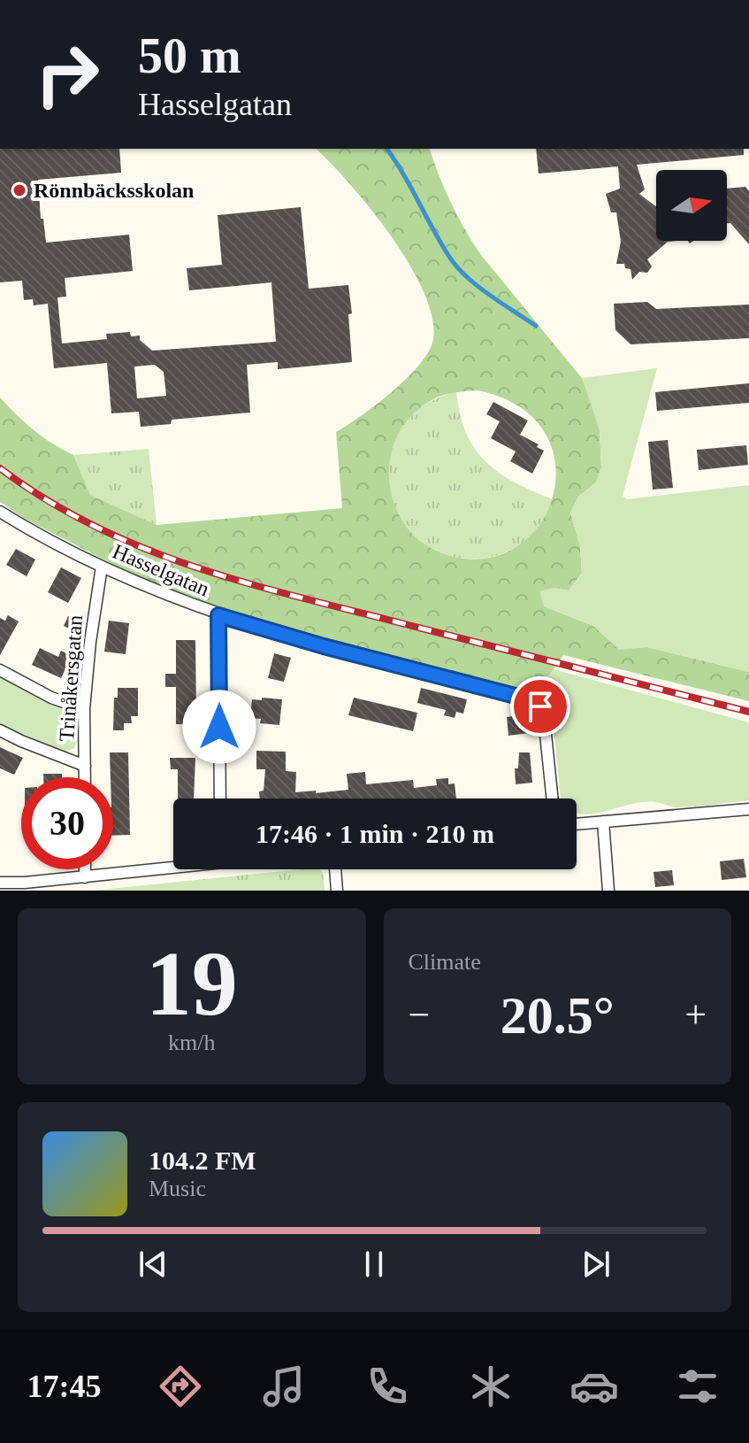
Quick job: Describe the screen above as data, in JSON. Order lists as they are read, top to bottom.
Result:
{
  "streets": {
    "street": ["Hasselgatan", "Trinåkersgatan"]
  },
  "crossings": [
    ["Hasselgatan", "Trinåkersgatan"]
  ],
  "places": ["Rönnbäcksskolan"],
  "north": "right",
  "page": {
    "turn": ["50 m", "Hasselgatan"],
    "limit": "30",
    "trip": "17:46 · 1 min · 210 m",
    "tile": [
      ["19", "km/h"],
      "Climate"
    ],
    "heat": ["−", "20.5°", "+"],
    "song": ["104.2 FM", "Music"],
    "tabs": "17:45"
  }
}
